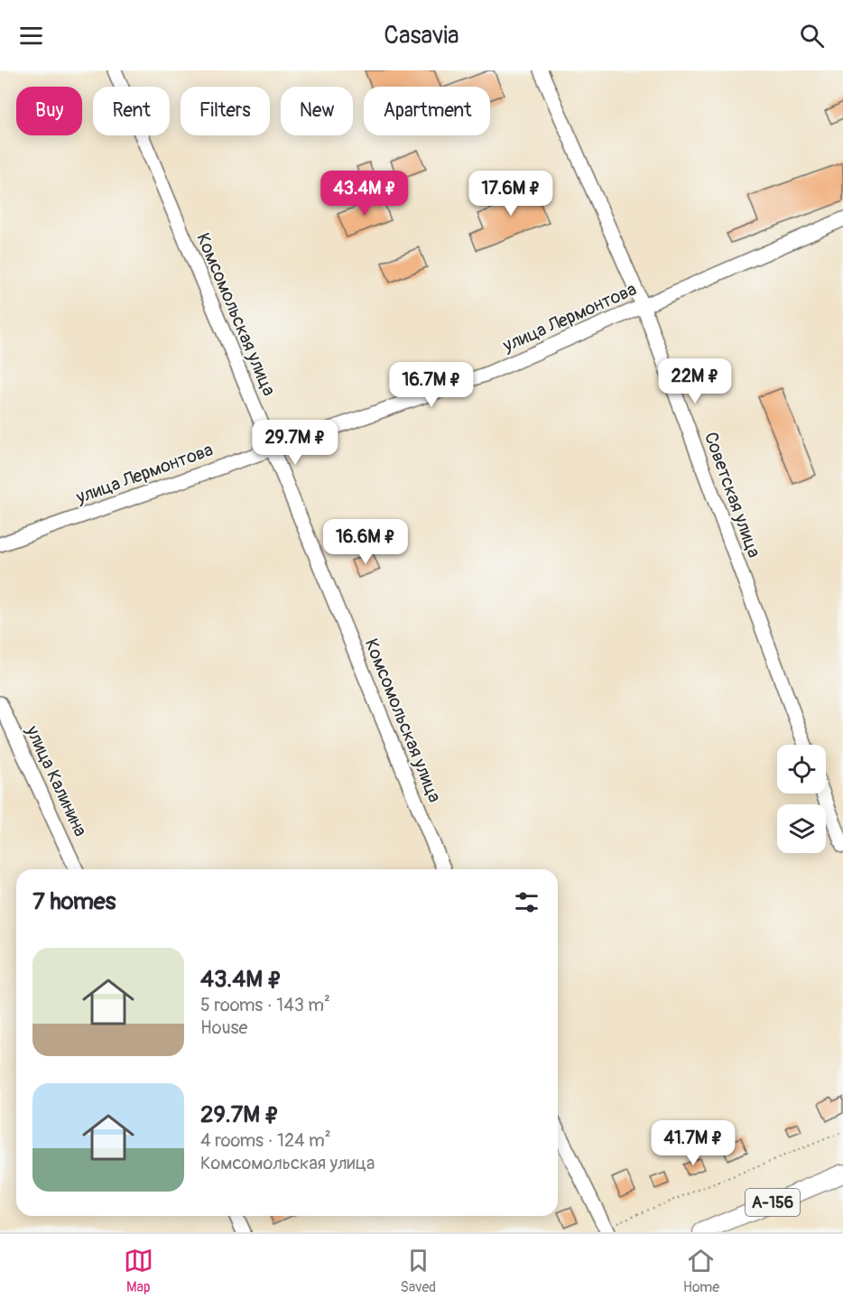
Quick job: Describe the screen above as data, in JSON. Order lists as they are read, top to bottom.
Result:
{
  "streets": {
    "main road": ["А-156"],
    "street": [
      "Комсомольская улица",
      "улица Лермонтова",
      "Советская улица",
      "улица Калинина"
    ]
  },
  "crossings": [
    ["Комсомольская улица", "улица Лермонтова"],
    ["улица Лермонтова", "Советская улица"]
  ],
  "page": {
    "header": "Casavia",
    "chip": [
      "Buy",
      "Rent",
      "Filters",
      "New",
      "Apartment"
    ],
    "price": [
      "43.4M ₽",
      "17.6M ₽",
      "22M ₽",
      "16.7M ₽",
      "29.7M ₽",
      "16.6M ₽",
      "41.7M ₽"
    ],
    "heading": "7 homes",
    "list": [
      {
        "name": "43.4M ₽",
        "note": "5 rooms · 143 m² · House"
      },
      {
        "name": "29.7M ₽",
        "note": "4 rooms · 124 m² · Комсомольская улица"
      }
    ],
    "tabs": ["Map", "Saved", "Home"]
  }
}
